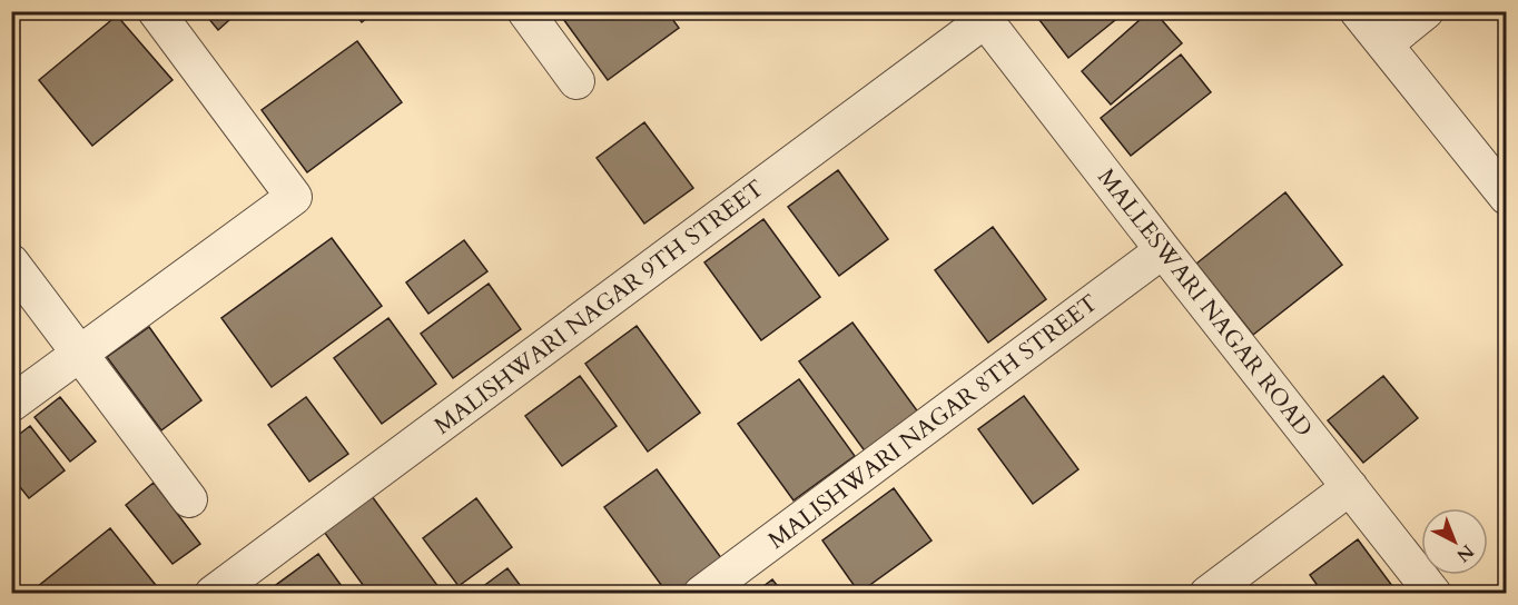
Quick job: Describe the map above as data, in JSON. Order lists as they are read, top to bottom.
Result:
{
  "streets": {
    "street": ["MALLESWARI NAGAR ROAD", "MALISHWARI NAGAR 9TH STREET", "MALISHWARI NAGAR 8TH STREET"]
  },
  "crossings": [
    ["MALLESWARI NAGAR ROAD", "MALISHWARI NAGAR 9TH STREET"],
    ["MALLESWARI NAGAR ROAD", "MALISHWARI NAGAR 8TH STREET"]
  ],
  "north": "bottom right"
}
